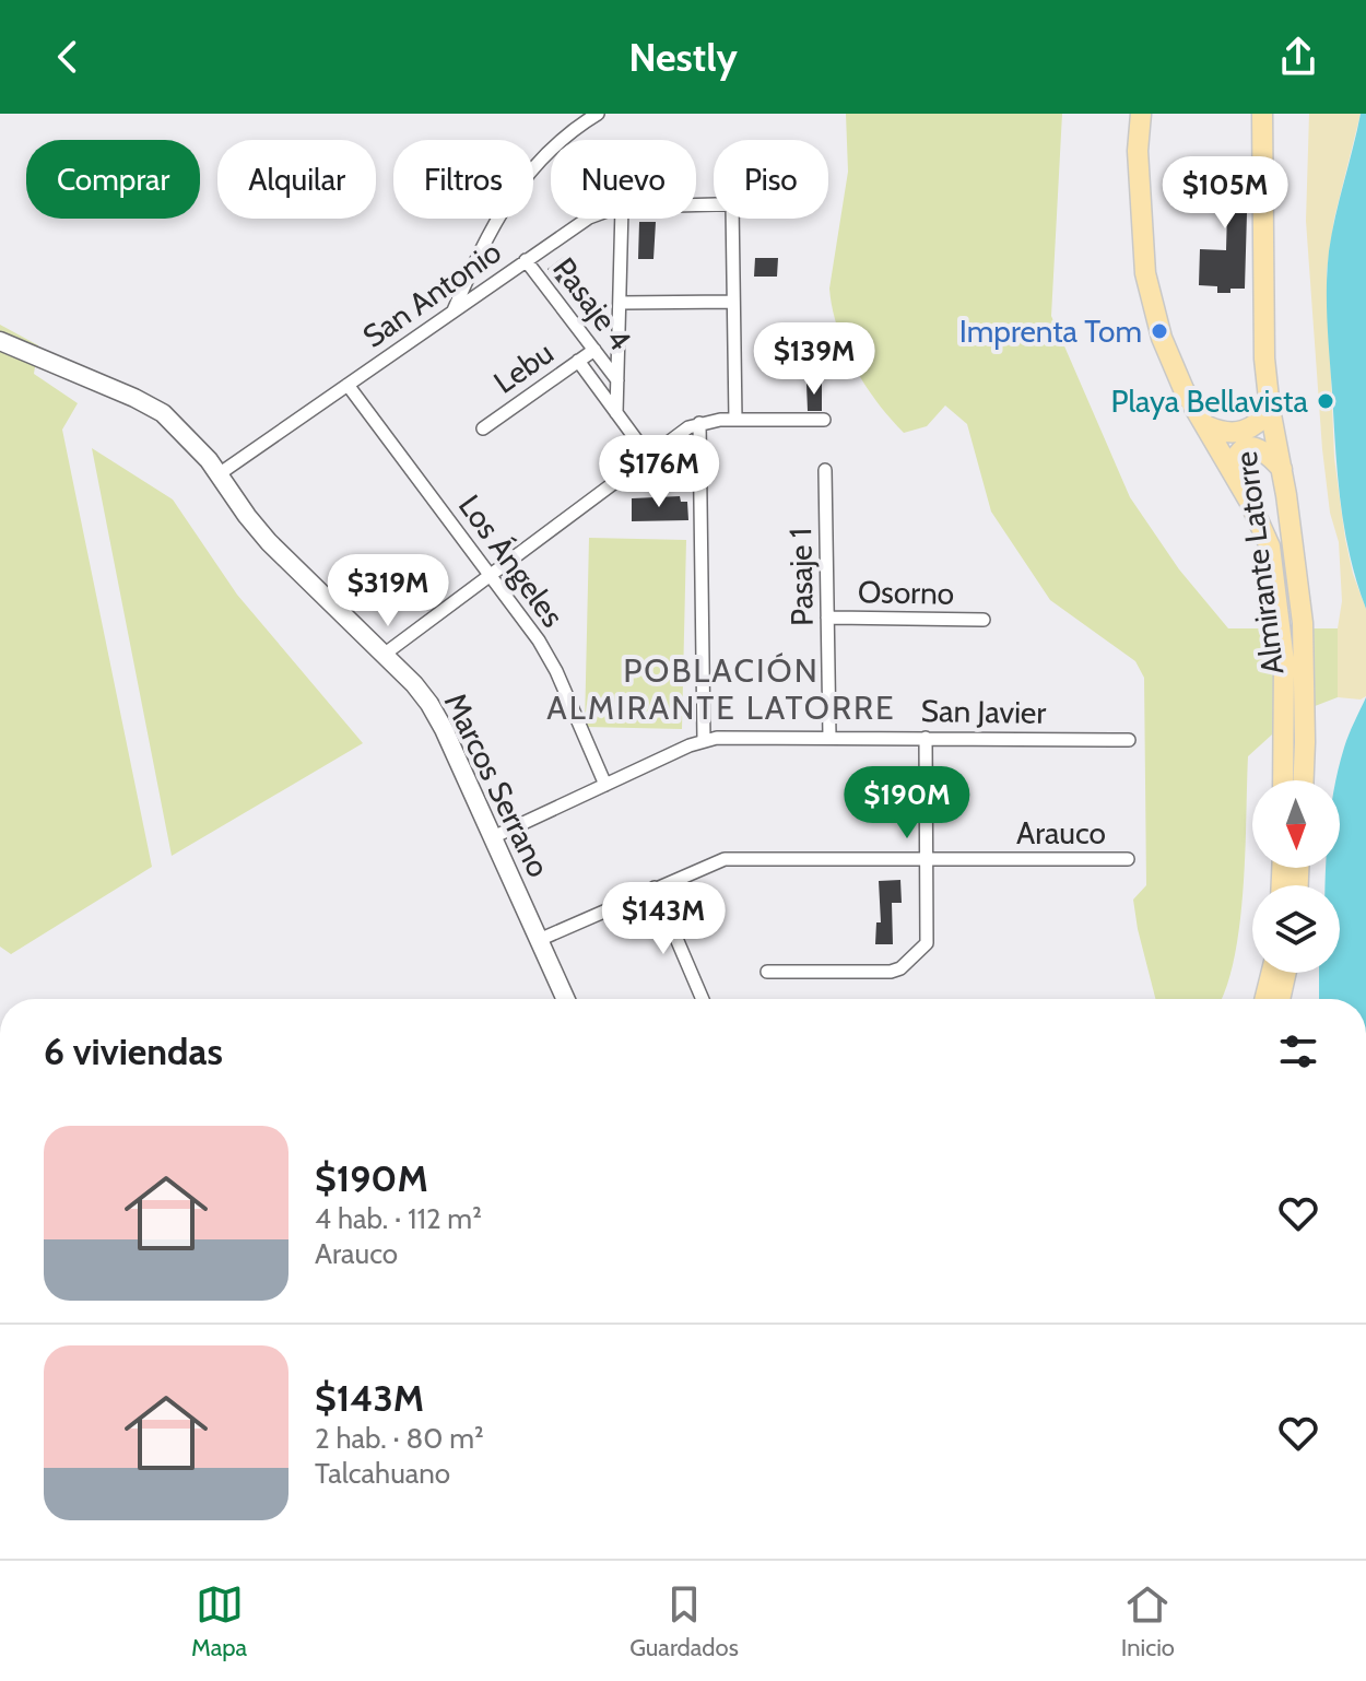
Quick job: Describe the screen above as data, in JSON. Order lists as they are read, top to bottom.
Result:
{
  "streets": {
    "main road": ["Almirante Latorre"],
    "street": [
      "San Antonio",
      "Pasaje 4",
      "Lebu",
      "Los Ángeles",
      "Pasaje 1",
      "Osorno",
      "San Javier",
      "Marcos Serrano",
      "Arauco"
    ]
  },
  "crossings": [
    ["San Antonio", "Pasaje 4"],
    ["San Antonio", "Los Ángeles"],
    ["San Antonio", "Marcos Serrano"],
    ["Pasaje 4", "Lebu"],
    ["Los Ángeles", "San Javier"],
    ["Pasaje 1", "Osorno"],
    ["Pasaje 1", "San Javier"],
    ["San Javier", "Marcos Serrano"],
    ["Marcos Serrano", "Arauco"]
  ],
  "districts": ["POBLACIÓN ALMIRANTE LATORRE"],
  "places": ["Imprenta Tom", "Playa Bellavista"],
  "north": "bottom",
  "page": {
    "header": "Nestly",
    "chip": [
      "Comprar",
      "Alquilar",
      "Filtros",
      "Nuevo",
      "Piso"
    ],
    "price": [
      "$105M",
      "$139M",
      "$176M",
      "$319M",
      "$190M",
      "$143M"
    ],
    "heading": "6 viviendas",
    "list": [
      {
        "name": "$190M",
        "note": "4 hab. · 112 m² · Arauco"
      },
      {
        "name": "$143M",
        "note": "2 hab. · 80 m² · Talcahuano"
      }
    ],
    "tabs": ["Mapa", "Guardados", "Inicio"]
  }
}
